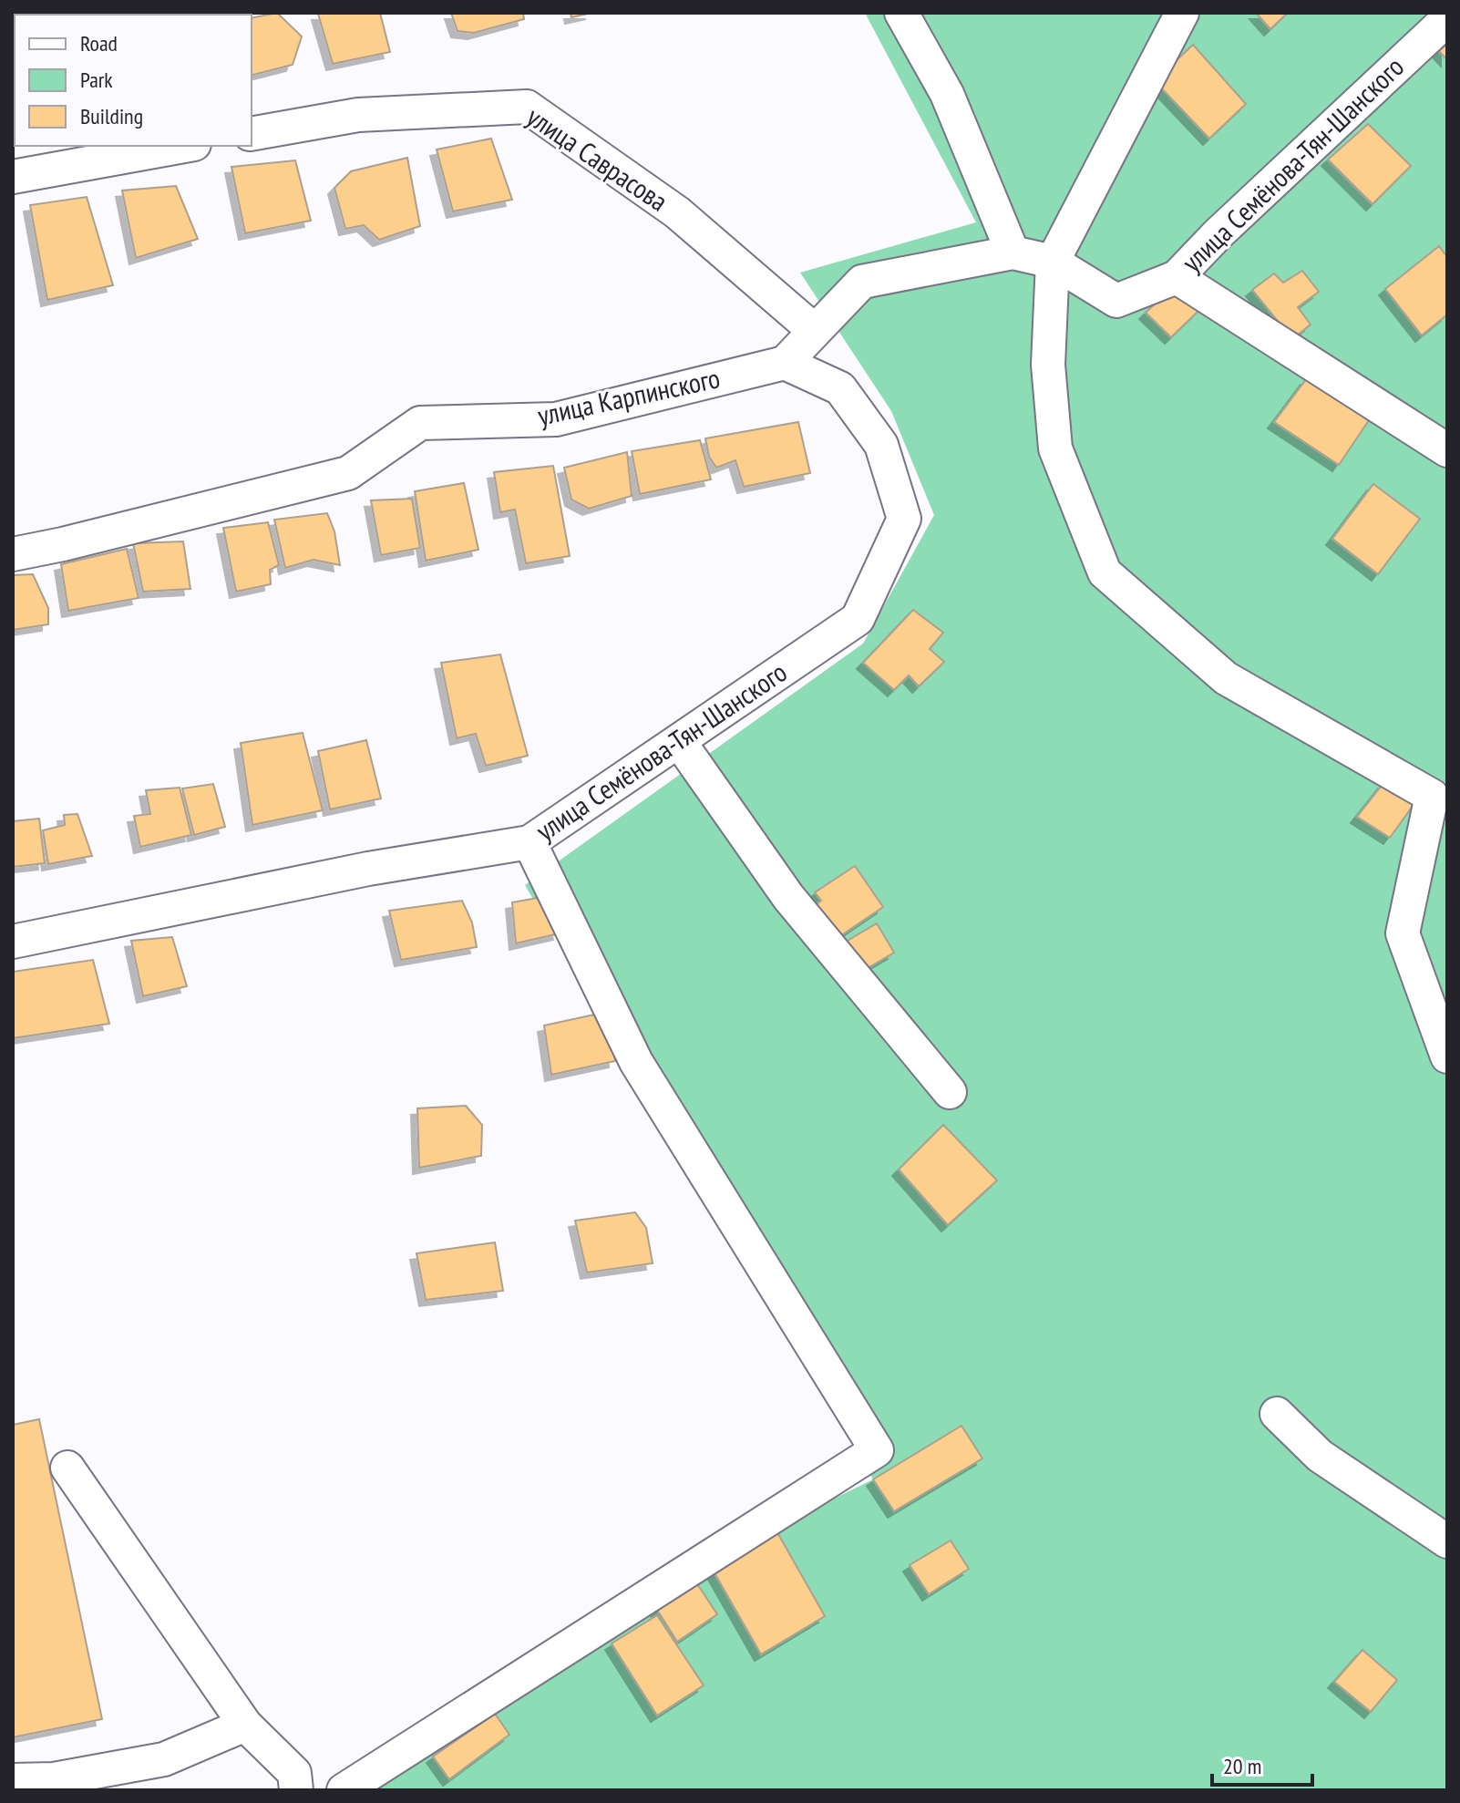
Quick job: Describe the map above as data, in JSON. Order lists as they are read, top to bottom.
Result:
{
  "streets": {
    "street": ["улица Саврасова", "улица Семёнова-Тян-Шанского", "улица Карпинского"]
  },
  "crossings": [
    ["улица Семёнова-Тян-Шанского", "улица Карпинского"]
  ],
  "legend": ["Road", "Park", "Building"],
  "scale_bar": "20 m"
}
